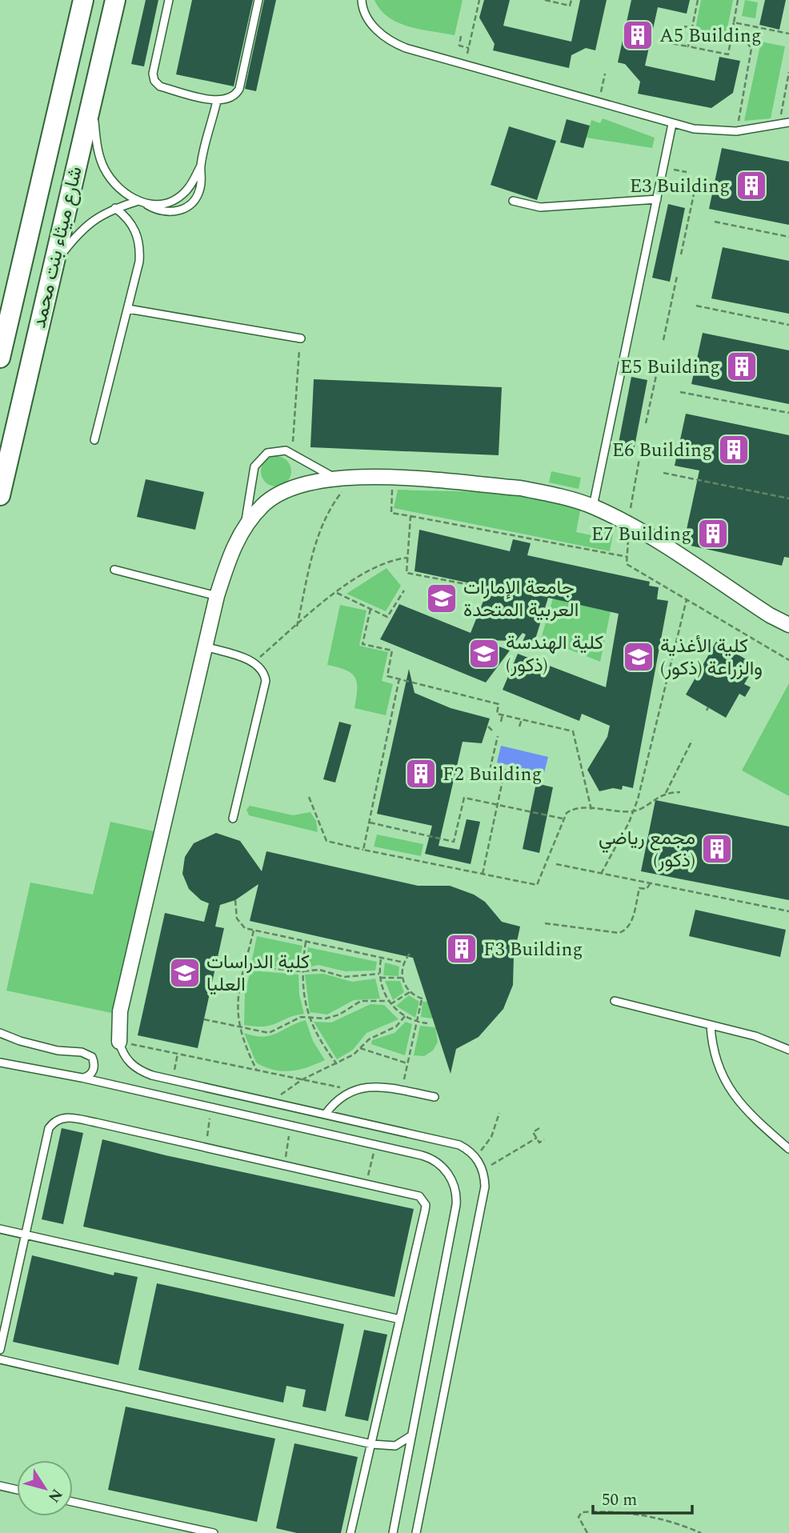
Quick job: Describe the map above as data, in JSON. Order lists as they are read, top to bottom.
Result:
{
  "streets": {
    "main road": ["شارع ميثاء بنت محمد"]
  },
  "places": {
    "building": [
      "A5 Building",
      "E3 Building",
      "E5 Building",
      "E6 Building",
      "E7 Building",
      "F2 Building",
      "مجمع رياضي (ذكور)",
      "F3 Building"
    ],
    "school or university": [
      "جامعة الإمارات العربية المتحدة",
      "كلية الهندسة (ذكور)",
      "كلية الأغذية والزراعة (ذكور)",
      "كلية الدراسات العليا"
    ]
  },
  "scale_bar": "50 m",
  "north": "bottom right"
}
